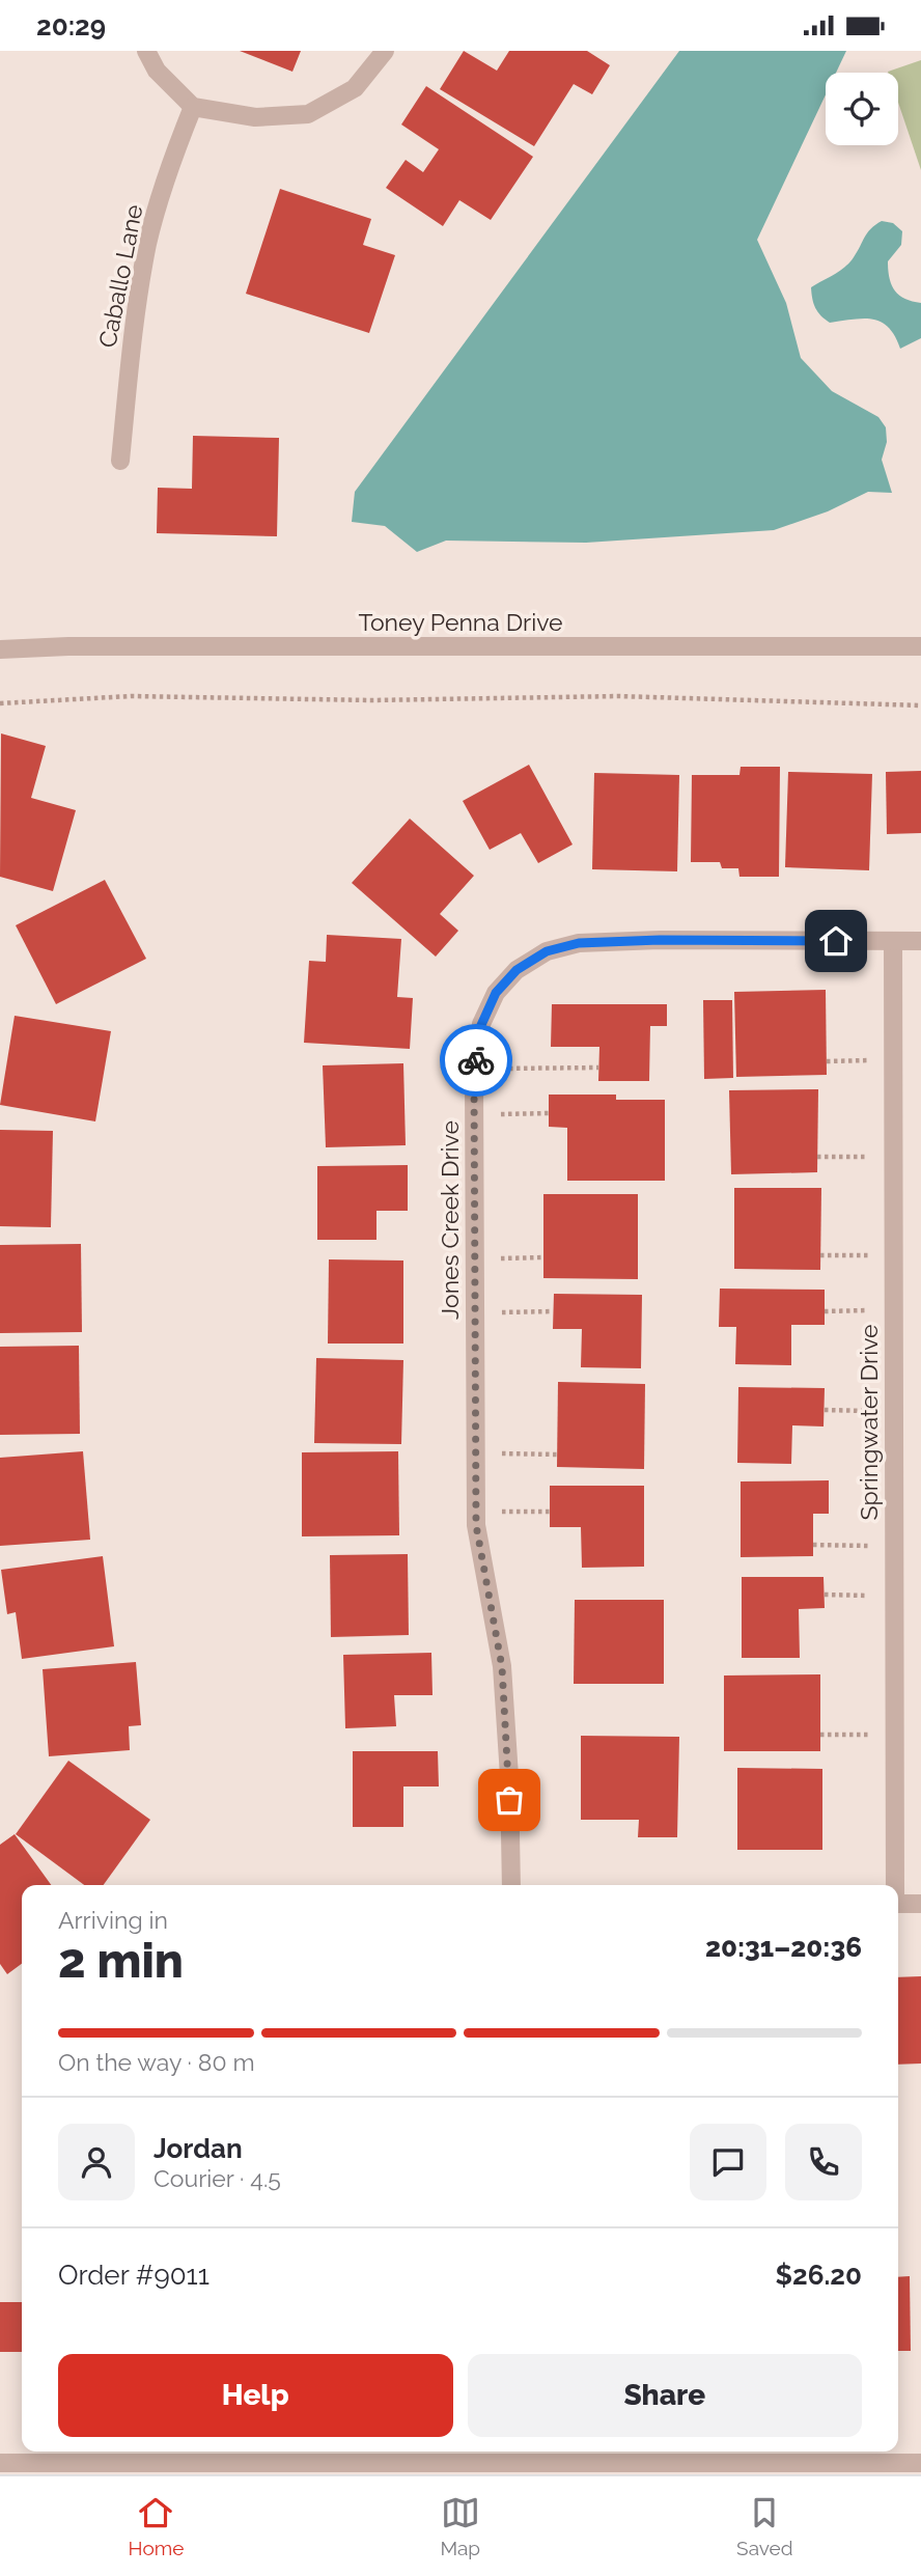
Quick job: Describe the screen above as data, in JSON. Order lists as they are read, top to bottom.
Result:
{
  "streets": {
    "street": [
      "Caballo Lane",
      "Toney Penna Drive",
      "Jones Creek Drive",
      "Springwater Drive"
    ]
  },
  "crossings": [
    ["Jones Creek Drive", "Springwater Drive"]
  ],
  "page": {
    "status": "20:29",
    "heading": ["2 min", "Arriving in", "20:31–20:36"],
    "panel": [
      "Jordan",
      "Courier · 4.5",
      "Order #9011",
      "$26.20"
    ],
    "bar": "On the way · 80 m",
    "buttons": ["Help", "Share"],
    "tabs": ["Home", "Map", "Saved"]
  }
}
